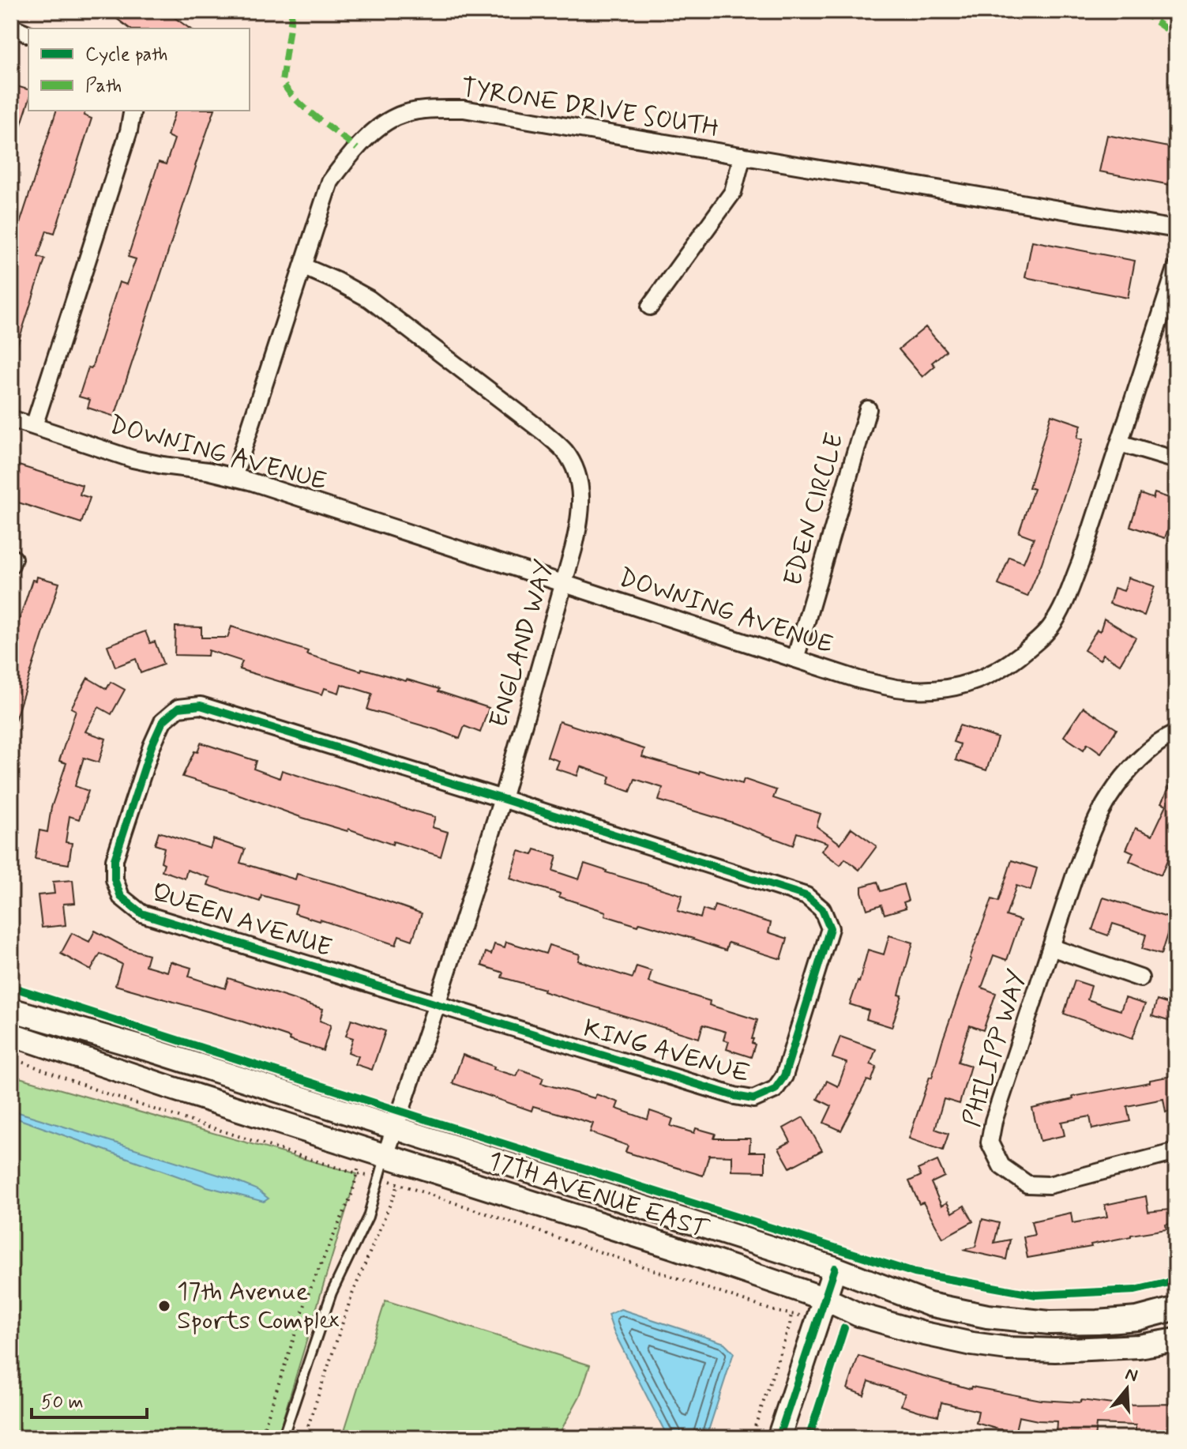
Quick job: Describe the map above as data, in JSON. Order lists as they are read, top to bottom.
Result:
{
  "streets": {
    "street": [
      "TYRONE DRIVE SOUTH",
      "DOWNING AVENUE",
      "EDEN CIRCLE",
      "ENGLAND WAY",
      "QUEEN AVENUE",
      "PHILIPP WAY",
      "KING AVENUE",
      "17TH AVENUE EAST"
    ]
  },
  "crossings": [
    ["TYRONE DRIVE SOUTH", "DOWNING AVENUE"],
    ["TYRONE DRIVE SOUTH", "ENGLAND WAY"],
    ["DOWNING AVENUE", "EDEN CIRCLE"],
    ["DOWNING AVENUE", "ENGLAND WAY"],
    ["ENGLAND WAY", "QUEEN AVENUE"],
    ["ENGLAND WAY", "KING AVENUE"],
    ["ENGLAND WAY", "17TH AVENUE EAST"],
    ["QUEEN AVENUE", "KING AVENUE"]
  ],
  "places": ["17th Avenue Sports Complex"],
  "legend": ["Cycle path", "Path"],
  "scale_bar": "50 m",
  "north": "top"
}
